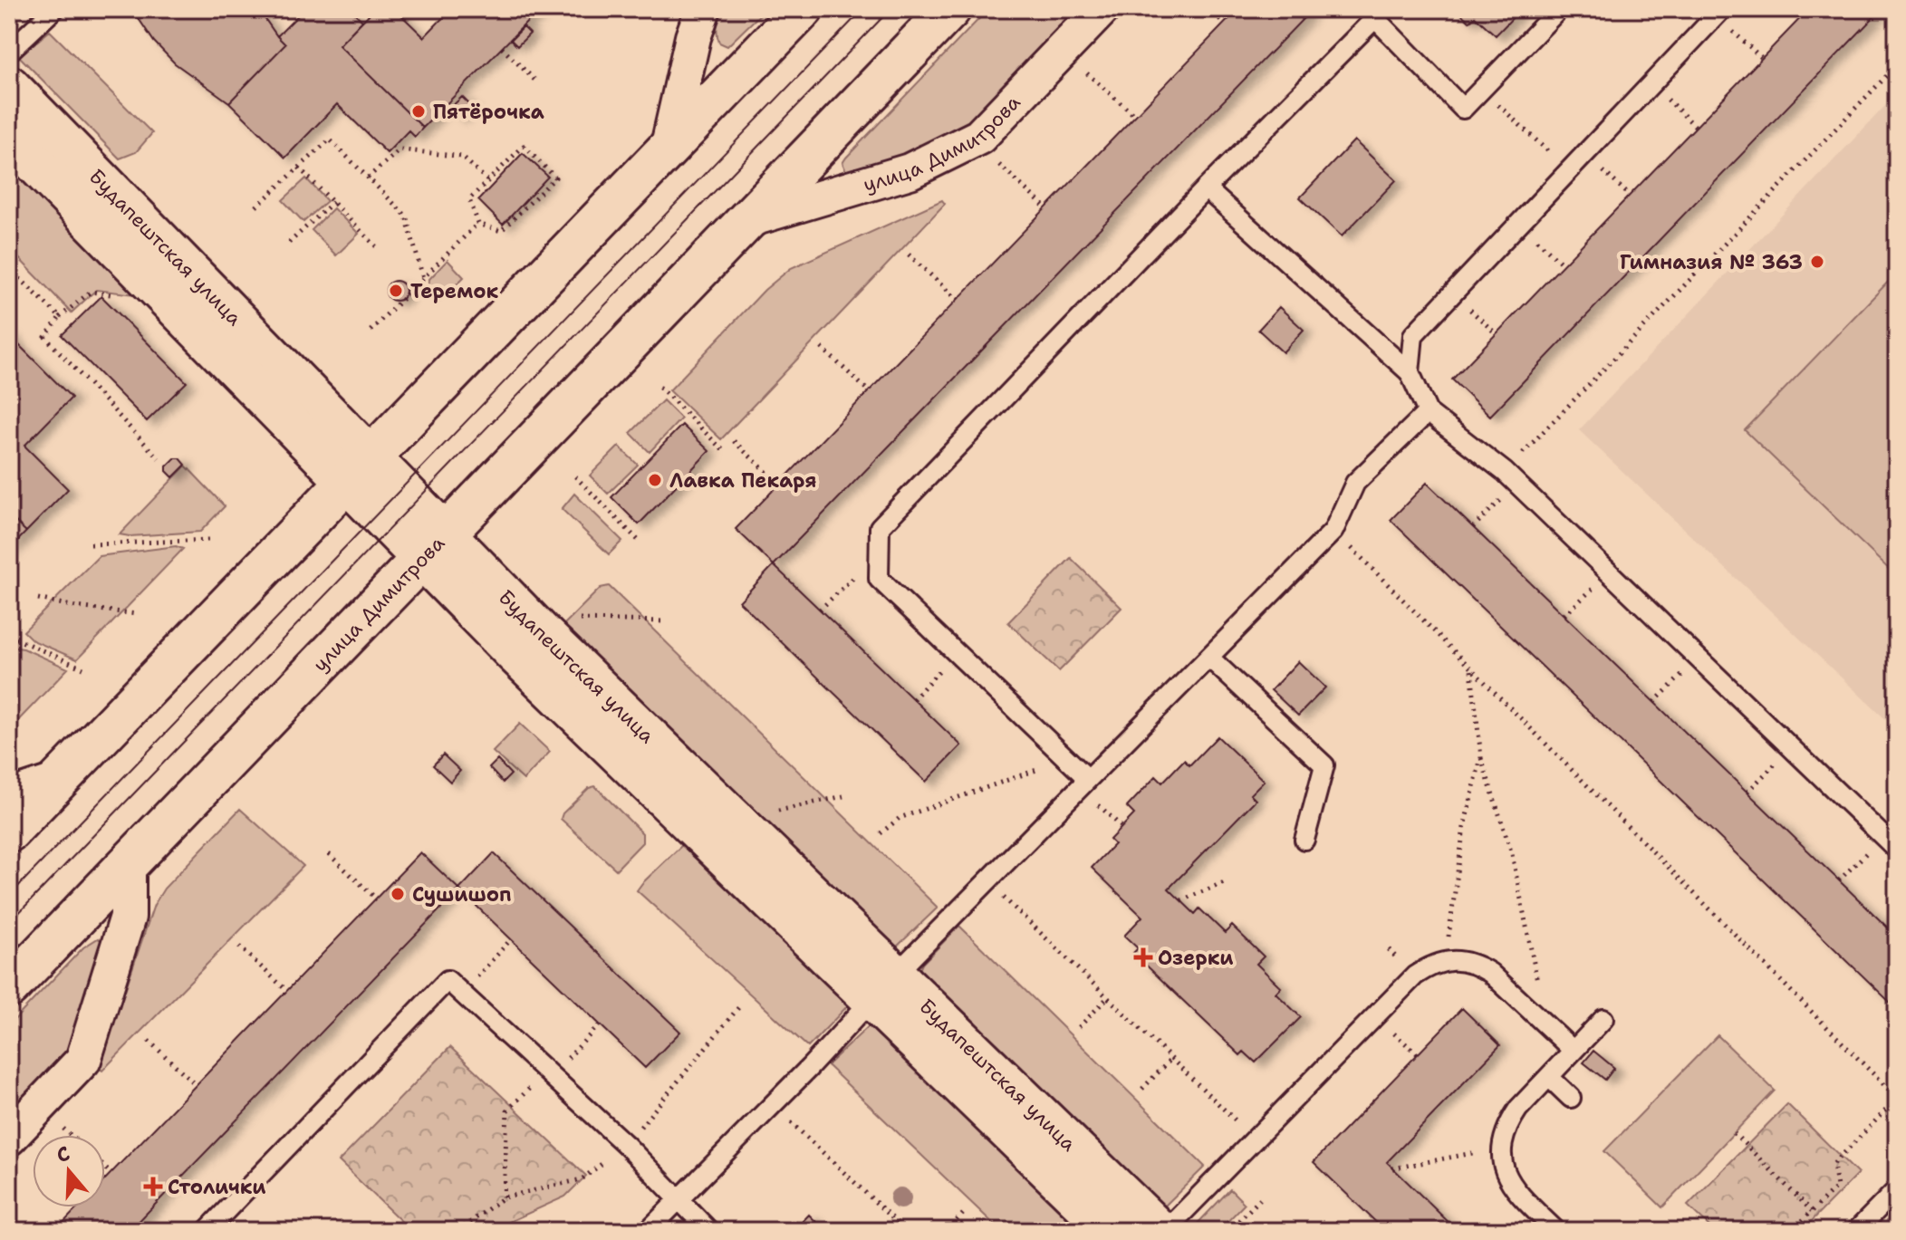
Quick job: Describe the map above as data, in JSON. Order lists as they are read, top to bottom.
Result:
{
  "streets": {
    "street": ["улица Димитрова", "Будапештская улица"]
  },
  "crossings": [
    ["улица Димитрова", "Будапештская улица"]
  ],
  "places": {
    "other": [
      "Пятёрочка",
      "Гимназия № 363",
      "Теремок",
      "Лавка Пекаря",
      "Сушишоп"
    ],
    "health": ["Озерки", "Столички"]
  },
  "north": "top"
}
